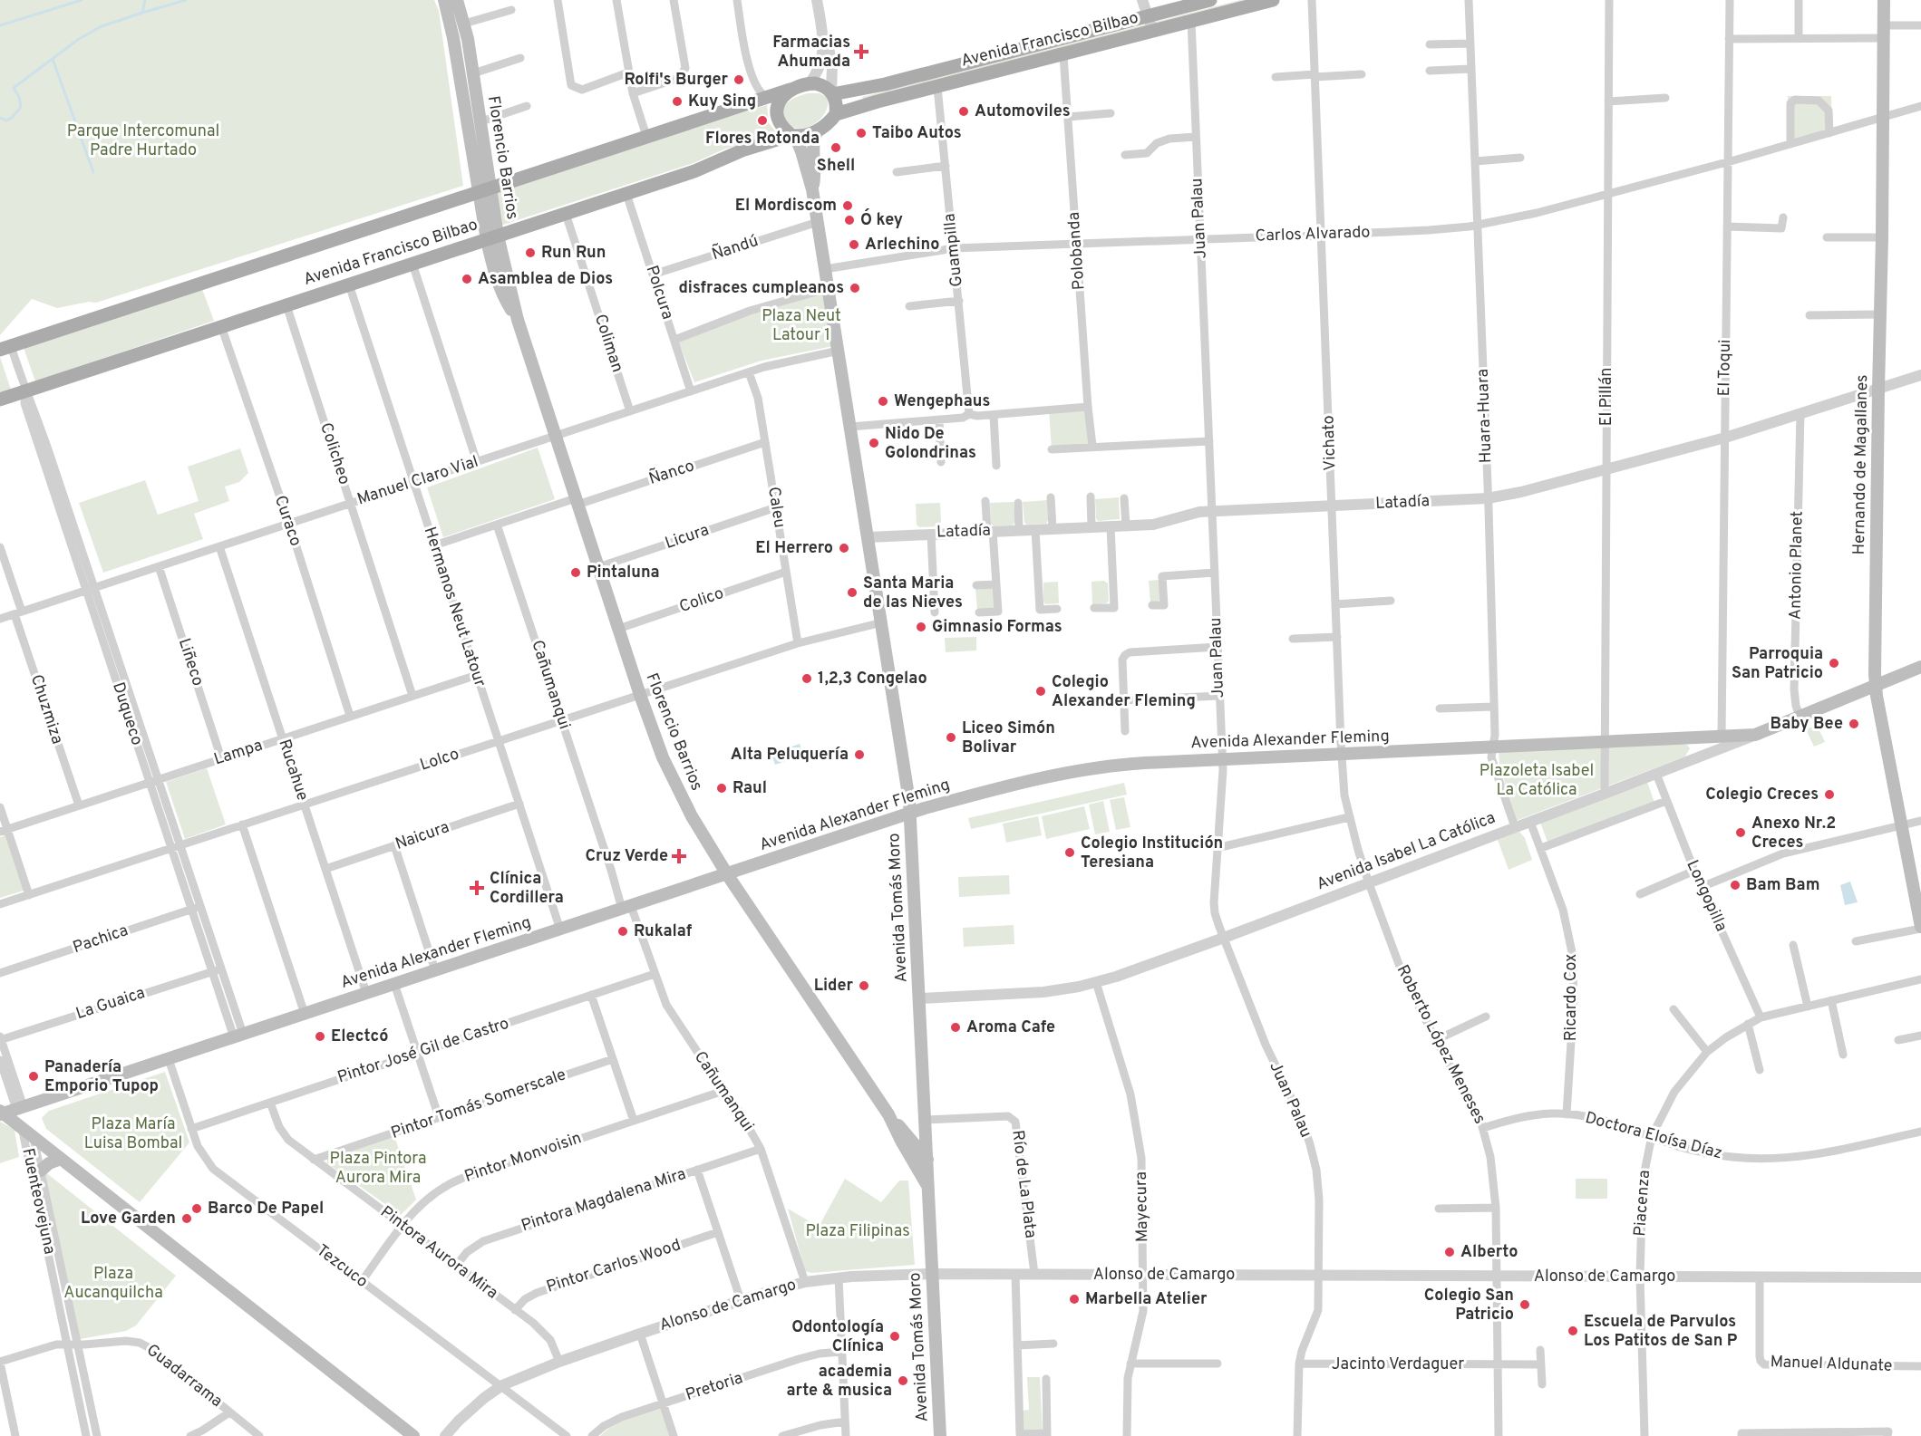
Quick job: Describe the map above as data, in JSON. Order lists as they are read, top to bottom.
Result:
{
  "streets": {
    "main road": [
      "Avenida Francisco Bilbao",
      "Florencio Barrios",
      "Hernando de Magallanes",
      "Avenida Alexander Fleming",
      "Avenida Isabel La Católica",
      "Avenida Tomás Moro"
    ],
    "street": [
      "Juan Palau",
      "Carlos Alvarado",
      "Ñandú",
      "Guampilla",
      "Polobanda",
      "Polcura",
      "Coliman",
      "El Toqui",
      "El Pillán",
      "Huara-Huara",
      "Vichato",
      "Colicheo",
      "Ñanco",
      "Manuel Claro Vial",
      "Latadía",
      "Caleu",
      "Curaco",
      "Licura",
      "Antonio Planet",
      "Colico",
      "Hermanos Neut Latour",
      "Liñeco",
      "Cañumanqui",
      "Chuzmiza",
      "Duqueco",
      "Lampa",
      "Lolco",
      "Rucahue",
      "Naicura",
      "Longopilla",
      "Pachica",
      "Ricardo Cox",
      "La Guaica",
      "Roberto López Meneses",
      "Pintor José Gil de Castro",
      "Pintor Tomás Somerscale",
      "Doctora Eloísa Díaz",
      "Pintor Monvoisin",
      "Río de La Plata",
      "Pintora Magdalena Mira",
      "Fuenteovejuna",
      "Piacenza",
      "Mayecura",
      "Pintora Aurora Mira",
      "Tezcuco",
      "Pintor Carlos Wood",
      "Alonso de Camargo",
      "Jacinto Verdaguer",
      "Manuel Aldunate",
      "Guadarrama",
      "Pretoria"
    ]
  },
  "crossings": [
    ["Avenida Francisco Bilbao", "Florencio Barrios"],
    ["Avenida Francisco Bilbao", "Juan Palau"],
    ["Avenida Francisco Bilbao", "Guampilla"],
    ["Avenida Francisco Bilbao", "Polobanda"],
    ["Avenida Francisco Bilbao", "Polcura"],
    ["Avenida Francisco Bilbao", "Coliman"],
    ["Avenida Francisco Bilbao", "Colicheo"],
    ["Avenida Francisco Bilbao", "Curaco"],
    ["Avenida Francisco Bilbao", "Hermanos Neut Latour"],
    ["Avenida Francisco Bilbao", "Duqueco"],
    ["Avenida Francisco Bilbao", "Avenida Tomás Moro"],
    ["Florencio Barrios", "Ñanco"],
    ["Florencio Barrios", "Manuel Claro Vial"],
    ["Florencio Barrios", "Licura"],
    ["Florencio Barrios", "Colico"],
    ["Florencio Barrios", "Avenida Alexander Fleming"],
    ["Florencio Barrios", "Lolco"],
    ["Florencio Barrios", "Avenida Tomás Moro"],
    ["Juan Palau", "Carlos Alvarado"],
    ["Juan Palau", "Latadía"],
    ["Juan Palau", "Avenida Alexander Fleming"],
    ["Juan Palau", "Avenida Isabel La Católica"],
    ["Juan Palau", "Alonso de Camargo"],
    ["Juan Palau", "Jacinto Verdaguer"],
    ["Carlos Alvarado", "Guampilla"],
    ["Carlos Alvarado", "Polobanda"],
    ["Carlos Alvarado", "El Toqui"],
    ["Carlos Alvarado", "El Pillán"],
    ["Carlos Alvarado", "Huara-Huara"],
    ["Carlos Alvarado", "Vichato"],
    ["Carlos Alvarado", "Hernando de Magallanes"],
    ["Carlos Alvarado", "Avenida Tomás Moro"],
    ["Ñandú", "Polcura"],
    ["Ñandú", "Avenida Tomás Moro"],
    ["Polcura", "Manuel Claro Vial"],
    ["Coliman", "Manuel Claro Vial"],
    ["El Toqui", "Latadía"],
    ["El Toqui", "Avenida Alexander Fleming"],
    ["El Pillán", "Latadía"],
    ["El Pillán", "Avenida Alexander Fleming"],
    ["El Pillán", "Avenida Isabel La Católica"],
    ["Huara-Huara", "Latadía"],
    ["Huara-Huara", "Avenida Alexander Fleming"],
    ["Huara-Huara", "Avenida Isabel La Católica"],
    ["Vichato", "Latadía"],
    ["Vichato", "Avenida Alexander Fleming"],
    ["Vichato", "Avenida Isabel La Católica"],
    ["Vichato", "Roberto López Meneses"],
    ["Colicheo", "Manuel Claro Vial"],
    ["Colicheo", "Lampa"],
    ["Hernando de Magallanes", "Latadía"],
    ["Hernando de Magallanes", "Avenida Isabel La Católica"],
    ["Ñanco", "Caleu"],
    ["Ñanco", "Hermanos Neut Latour"],
    ["Ñanco", "Cañumanqui"],
    ["Manuel Claro Vial", "Caleu"],
    ["Manuel Claro Vial", "Curaco"],
    ["Manuel Claro Vial", "Hermanos Neut Latour"],
    ["Manuel Claro Vial", "Liñeco"],
    ["Manuel Claro Vial", "Chuzmiza"],
    ["Manuel Claro Vial", "Duqueco"],
    ["Manuel Claro Vial", "Rucahue"],
    ["Manuel Claro Vial", "Avenida Tomás Moro"],
    ["Latadía", "Antonio Planet"],
    ["Latadía", "Avenida Tomás Moro"],
    ["Caleu", "Licura"],
    ["Caleu", "Colico"],
    ["Caleu", "Lolco"],
    ["Curaco", "Lampa"],
    ["Antonio Planet", "Avenida Isabel La Católica"],
    ["Hermanos Neut Latour", "Avenida Alexander Fleming"],
    ["Hermanos Neut Latour", "Lampa"],
    ["Hermanos Neut Latour", "Lolco"],
    ["Hermanos Neut Latour", "Naicura"],
    ["Liñeco", "Lampa"],
    ["Cañumanqui", "Avenida Alexander Fleming"],
    ["Cañumanqui", "Lolco"],
    ["Cañumanqui", "Pintor José Gil de Castro"],
    ["Cañumanqui", "Pintor Monvoisin"],
    ["Cañumanqui", "Pintora Magdalena Mira"],
    ["Cañumanqui", "Alonso de Camargo"],
    ["Chuzmiza", "Lampa"],
    ["Duqueco", "Avenida Alexander Fleming"],
    ["Duqueco", "Lampa"],
    ["Duqueco", "Lolco"],
    ["Duqueco", "Pachica"],
    ["Duqueco", "La Guaica"],
    ["Avenida Alexander Fleming", "Rucahue"],
    ["Avenida Alexander Fleming", "Avenida Isabel La Católica"],
    ["Avenida Alexander Fleming", "Avenida Tomás Moro"],
    ["Avenida Alexander Fleming", "Tezcuco"],
    ["Lampa", "Rucahue"],
    ["Lolco", "Rucahue"],
    ["Lolco", "Avenida Tomás Moro"],
    ["Rucahue", "Naicura"],
    ["Avenida Isabel La Católica", "Longopilla"],
    ["Avenida Isabel La Católica", "Avenida Tomás Moro"],
    ["Avenida Isabel La Católica", "Ricardo Cox"],
    ["Avenida Isabel La Católica", "Roberto López Meneses"],
    ["Avenida Isabel La Católica", "Mayecura"],
    ["Longopilla", "Piacenza"],
    ["Avenida Tomás Moro", "Río de La Plata"],
    ["Avenida Tomás Moro", "Alonso de Camargo"],
    ["Ricardo Cox", "Doctora Eloísa Díaz"],
    ["Roberto López Meneses", "Doctora Eloísa Díaz"],
    ["Roberto López Meneses", "Alonso de Camargo"],
    ["Roberto López Meneses", "Jacinto Verdaguer"],
    ["Pintor José Gil de Castro", "Pintora Aurora Mira"],
    ["Pintor José Gil de Castro", "Tezcuco"],
    ["Pintor Tomás Somerscale", "Pintora Aurora Mira"],
    ["Doctora Eloísa Díaz", "Piacenza"],
    ["Pintor Monvoisin", "Pintora Aurora Mira"],
    ["Pintor Monvoisin", "Tezcuco"],
    ["Río de La Plata", "Alonso de Camargo"],
    ["Pintora Magdalena Mira", "Pintora Aurora Mira"],
    ["Fuenteovejuna", "Guadarrama"],
    ["Piacenza", "Alonso de Camargo"],
    ["Mayecura", "Alonso de Camargo"],
    ["Pintora Aurora Mira", "Pintor Carlos Wood"],
    ["Pintora Aurora Mira", "Alonso de Camargo"],
    ["Tezcuco", "Alonso de Camargo"],
    ["Alonso de Camargo", "Manuel Aldunate"]
  ],
  "parks": [
    "Parque Intercomunal Padre Hurtado",
    "Plaza Neut Latour 1",
    "Plazoleta Isabel La Católica",
    "Plaza María Luisa Bombal",
    "Plaza Pintora Aurora Mira",
    "Plaza Filipinas",
    "Plaza Aucanquilcha"
  ],
  "places": {
    "health": ["Farmacias Ahumada", "Cruz Verde", "Clínica Cordillera"],
    "other": [
      "Rolfi's Burger",
      "Kuy Sing",
      "Automoviles",
      "Flores Rotonda",
      "Taibo Autos",
      "Shell",
      "El Mordiscom",
      "Ó key",
      "Arlechino",
      "Run Run",
      "Asamblea de Dios",
      "disfraces cumpleanos",
      "Wengephaus",
      "Nido De Golondrinas",
      "El Herrero",
      "Pintaluna",
      "Santa Maria de las Nieves",
      "Gimnasio Formas",
      "Parroquia San Patricio",
      "1,2,3 Congelao",
      "Colegio Alexander Fleming",
      "Baby Bee",
      "Liceo Simón Bolivar",
      "Alta Peluquería",
      "Raul",
      "Colegio Creces",
      "Anexo Nr.2 Creces",
      "Colegio Institución Teresiana",
      "Bam Bam",
      "Rukalaf",
      "Lider",
      "Aroma Cafe",
      "Electcó",
      "Panadería Emporio Tupop",
      "Barco De Papel",
      "Love Garden",
      "Alberto",
      "Marbella Atelier",
      "Colegio San Patricio",
      "Escuela de Parvulos Los Patitos de San P",
      "Odontología Clínica",
      "academia arte & musica"
    ]
  }
}
